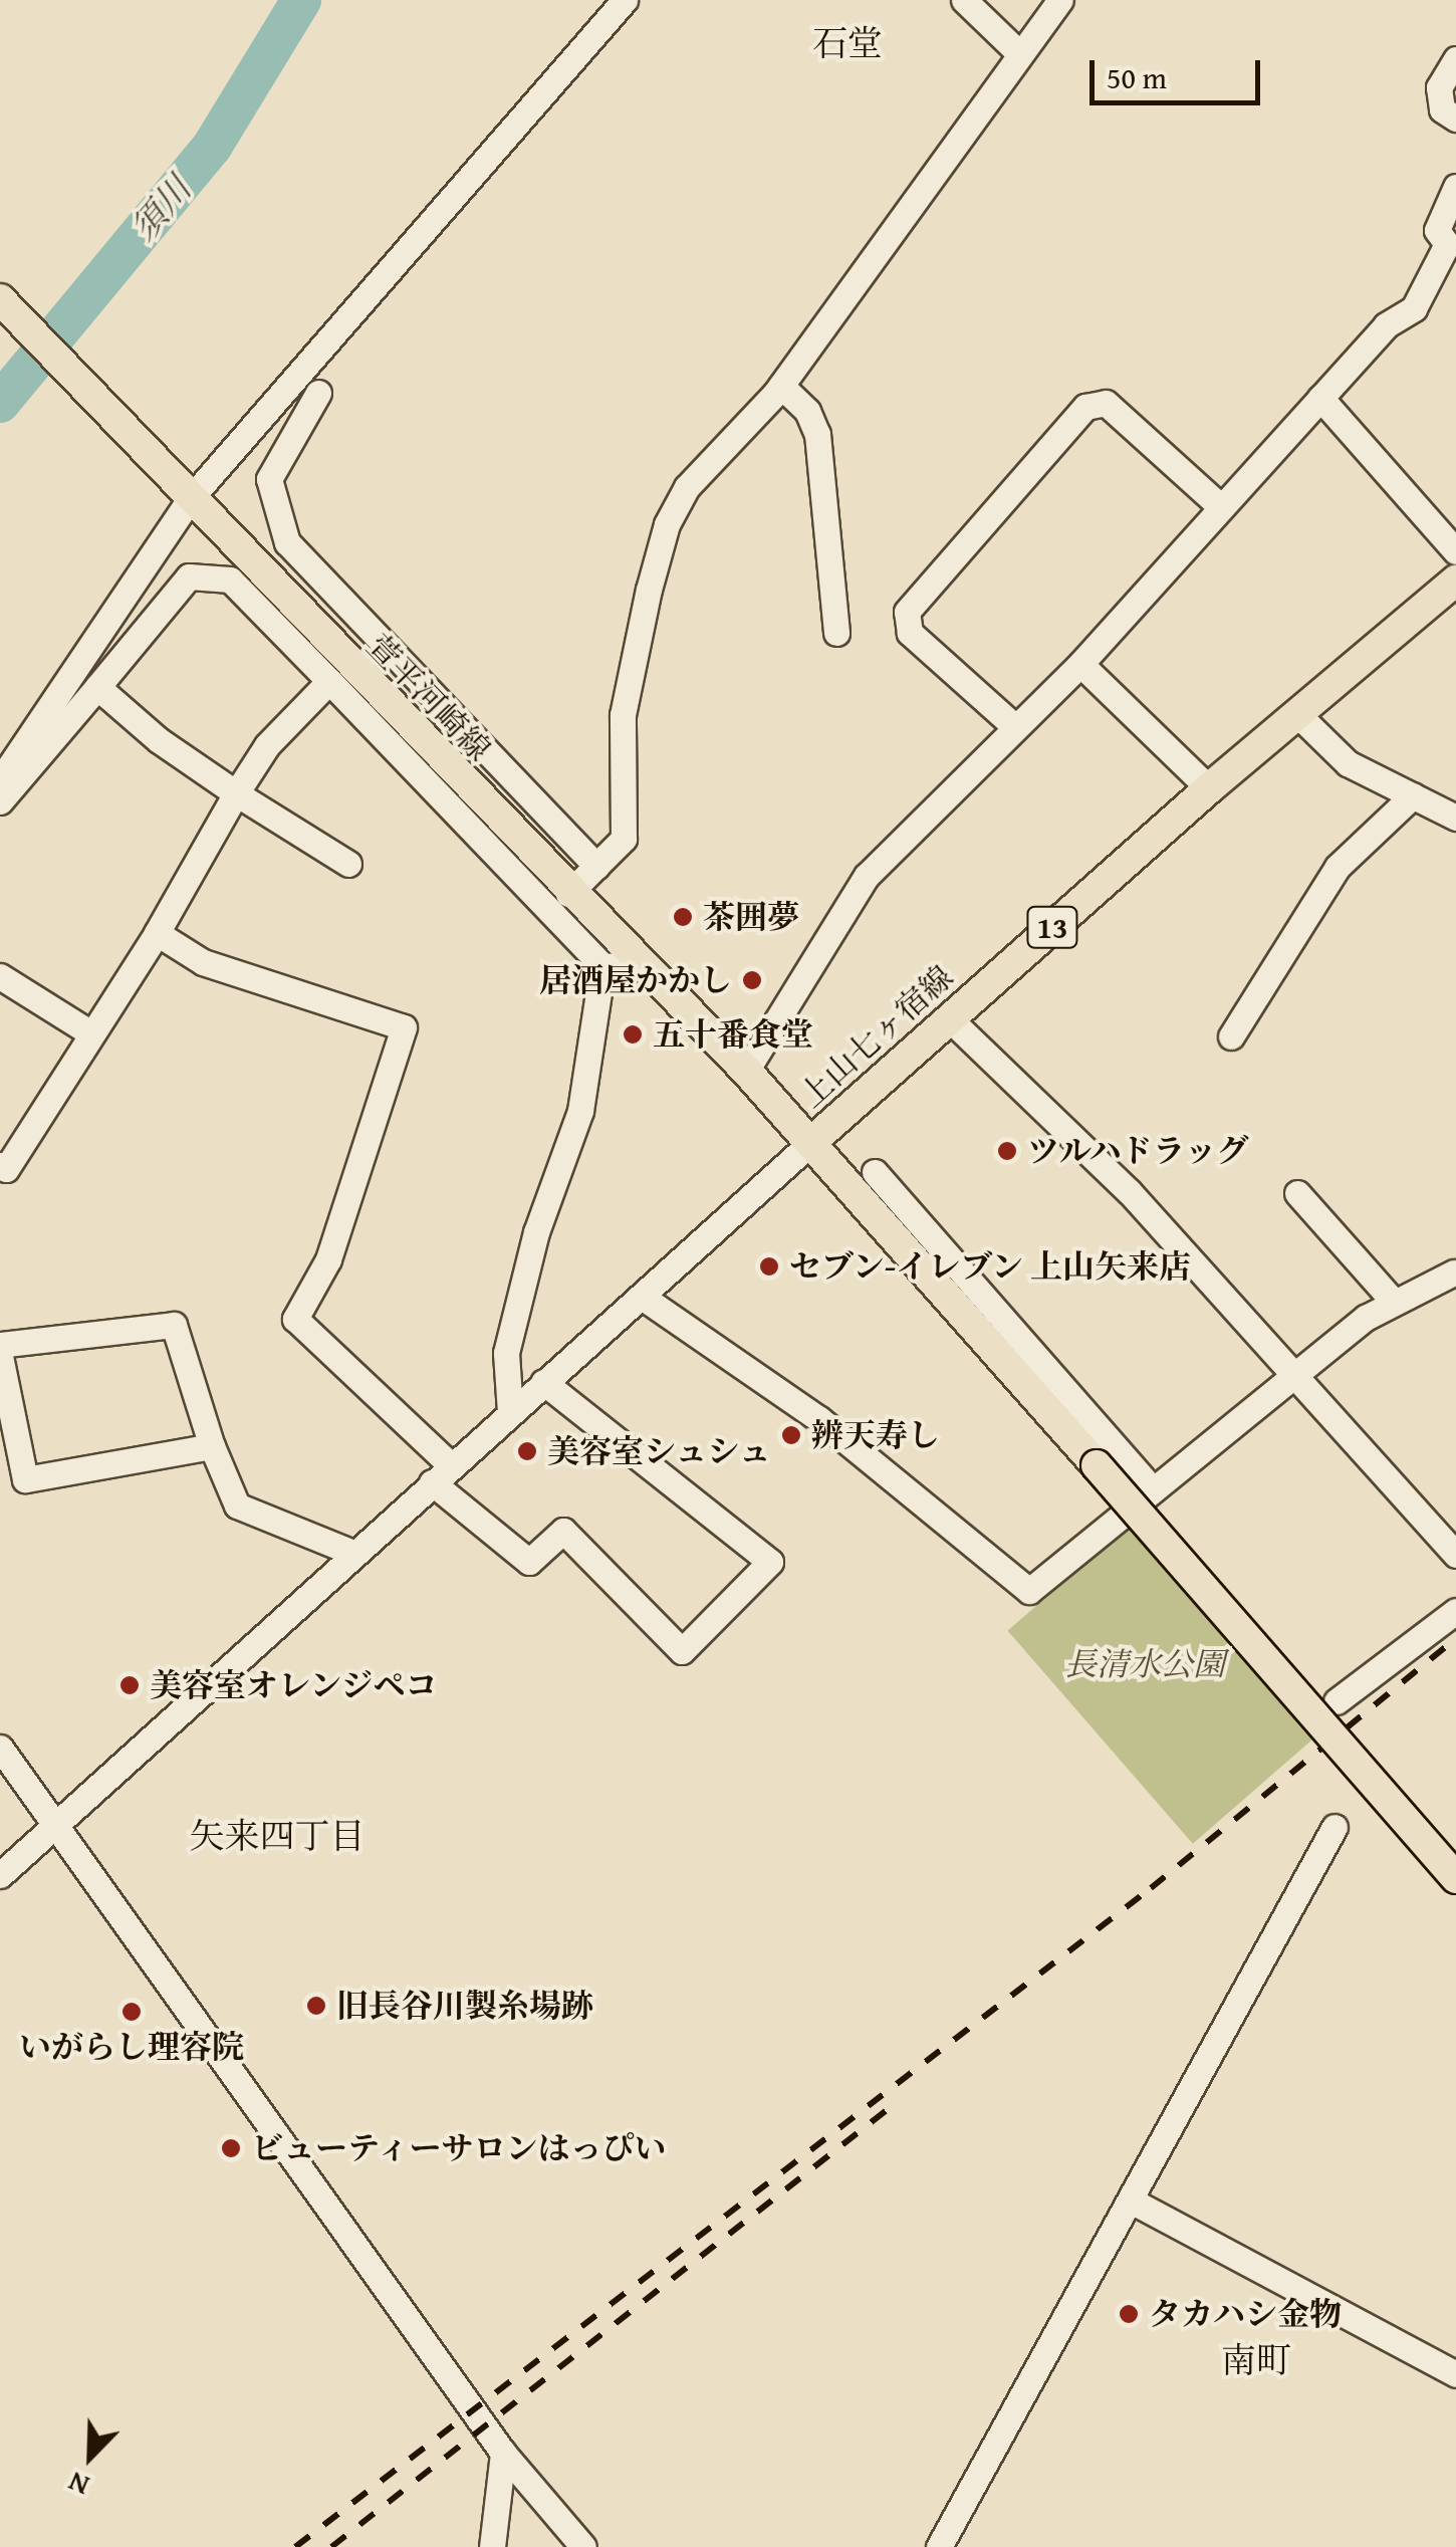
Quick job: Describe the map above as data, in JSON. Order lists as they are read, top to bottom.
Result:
{
  "streets": {
    "main road": ["萱平河崎線", "13", "上山七ヶ宿線"]
  },
  "crossings": [
    ["萱平河崎線", "上山七ヶ宿線"]
  ],
  "districts": ["石堂", "矢来四丁目", "南町"],
  "water": ["須川"],
  "parks": ["長清水公園"],
  "places": [
    "茶囲夢",
    "居酒屋かかし",
    "五十番食堂",
    "ツルハドラッグ",
    "セブン-イレブン 上山矢来店",
    "辨天寿し",
    "美容室シュシュ",
    "美容室オレンジペコ",
    "旧長谷川製糸場跡",
    "いがらし理容院",
    "ビューティーサロンはっぴい",
    "タカハシ金物"
  ],
  "scale_bar": "50 m",
  "north": "bottom left"
}
